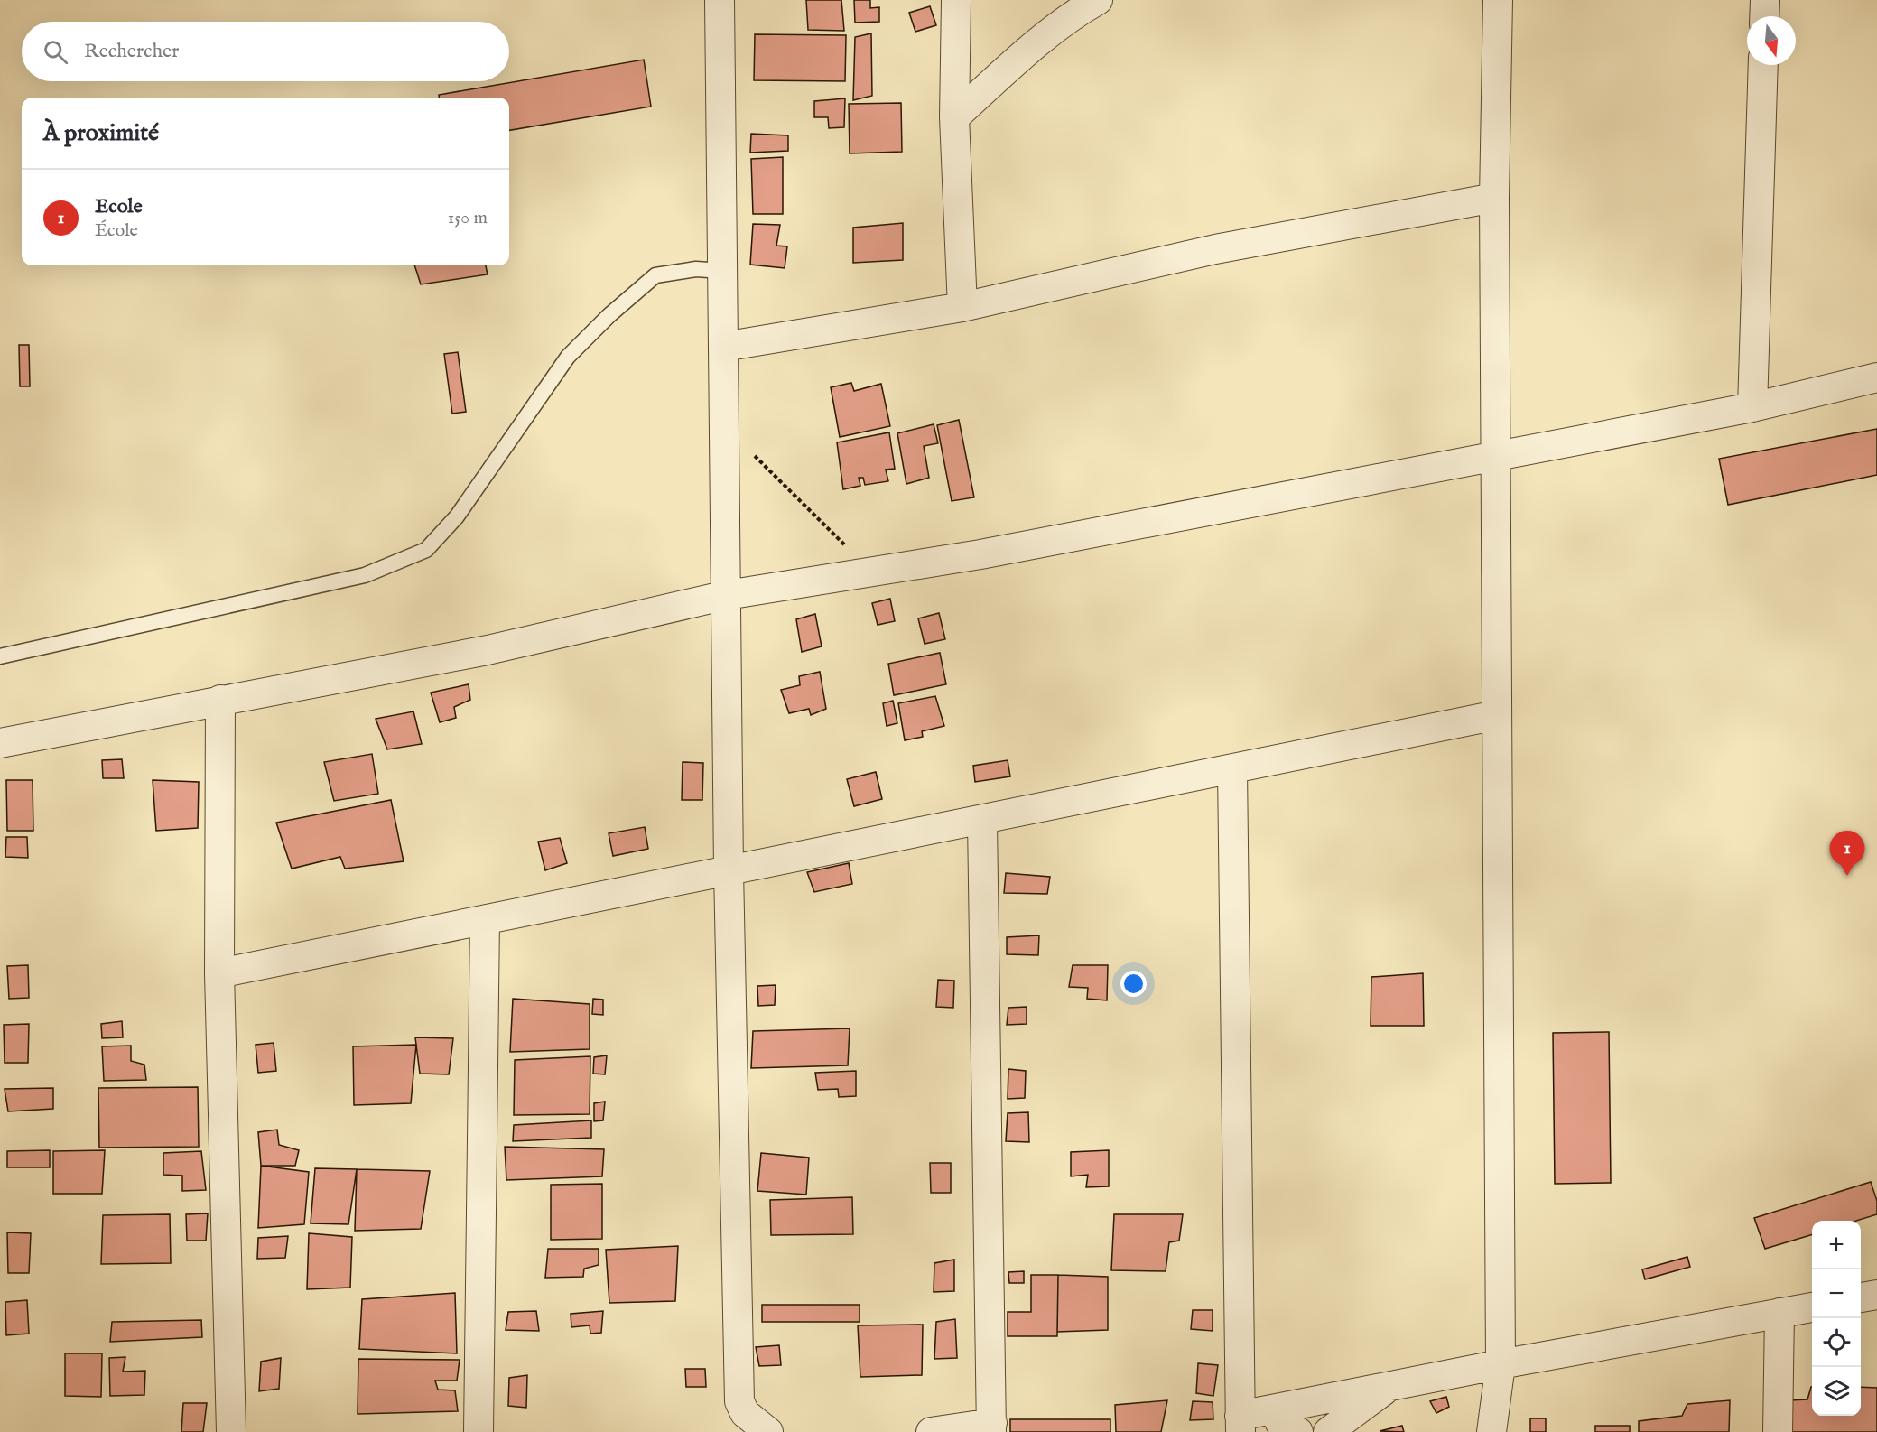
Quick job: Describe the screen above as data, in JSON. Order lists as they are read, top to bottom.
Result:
{
  "north": "bottom",
  "page": {
    "search": "Rechercher",
    "heading": "À proximité",
    "list": [
      {
        "mark": "1",
        "name": "Ecole",
        "note": "École",
        "value": "150 m"
      }
    ],
    "pins": "1",
    "map_buttons": ["+", "−"]
  }
}
